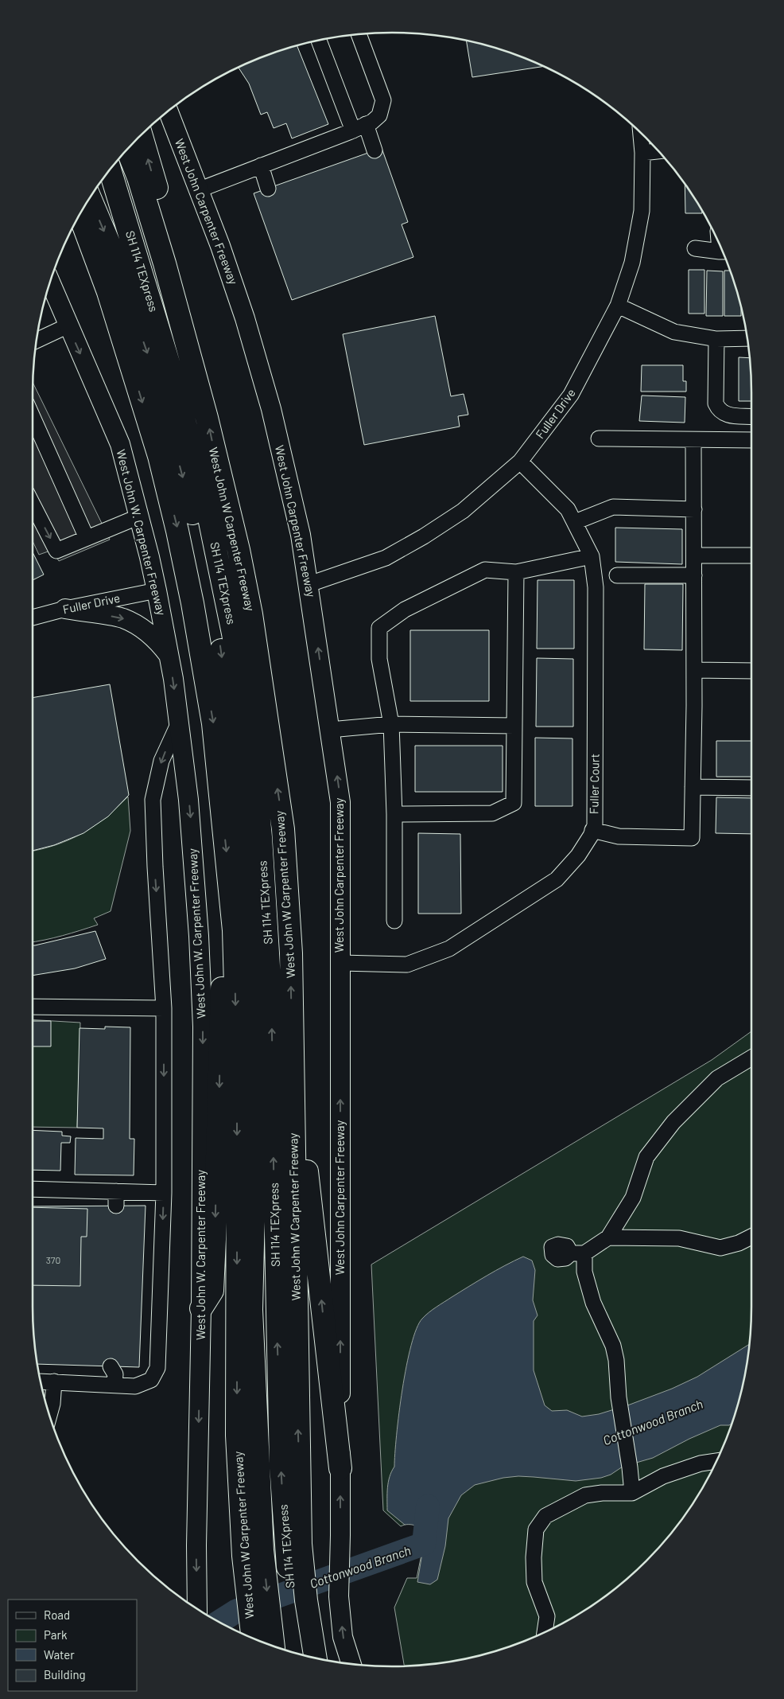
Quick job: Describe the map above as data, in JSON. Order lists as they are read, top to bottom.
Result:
{
  "streets": {
    "highway": ["SH 114 TEXpress", "West John W Carpenter Freeway"],
    "main road": ["West John Carpenter Freeway", "West John W. Carpenter Freeway"],
    "street": ["Fuller Drive", "Fuller Court"]
  },
  "crossings": [
    ["West John Carpenter Freeway", "Fuller Drive"],
    ["West John Carpenter Freeway", "Fuller Court"],
    ["SH 114 TEXpress", "West John W Carpenter Freeway"],
    ["Fuller Drive", "West John W. Carpenter Freeway"],
    ["Fuller Drive", "Fuller Court"]
  ],
  "one_way": ["West John Carpenter Freeway", "West John W. Carpenter Freeway"],
  "water": ["Cottonwood Branch"],
  "house_numbers": ["370"],
  "legend": [
    "Road",
    "Park",
    "Water",
    "Building"
  ]
}
